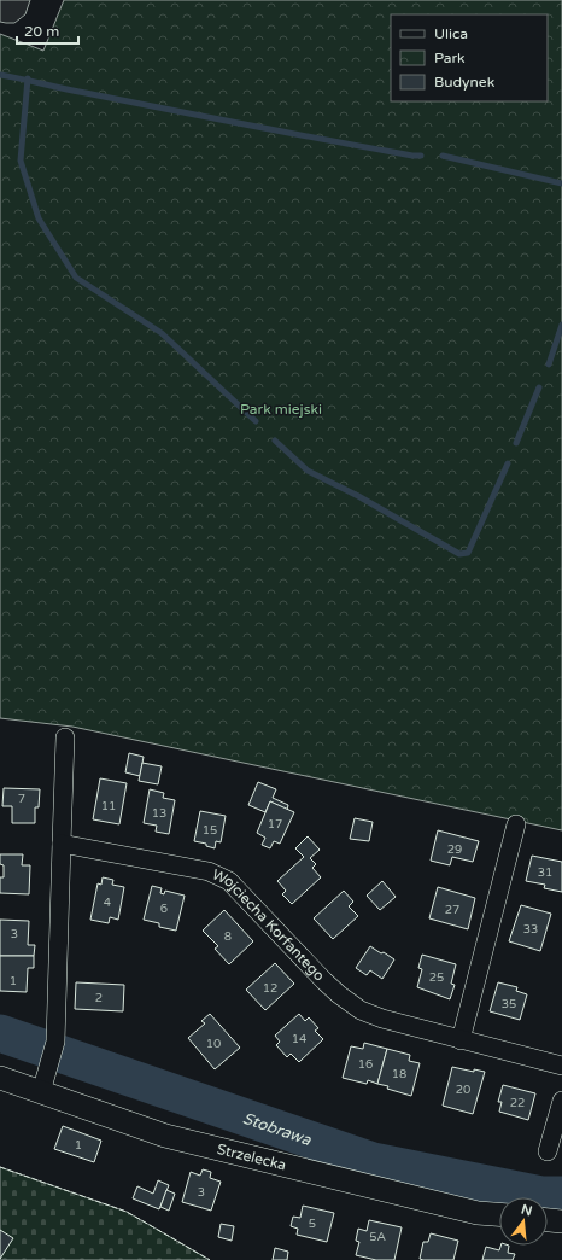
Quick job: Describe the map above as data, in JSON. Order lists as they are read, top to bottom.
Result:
{
  "streets": {
    "street": ["Wojciecha Korfantego", "Strzelecka"]
  },
  "water": ["Stobrawa"],
  "parks": ["Park miejski"],
  "house_numbers": [
    "7",
    "11",
    "13",
    "17",
    "15",
    "29",
    "31",
    "4",
    "6",
    "27",
    "33",
    "3",
    "8",
    "25",
    "1",
    "12",
    "2",
    "35",
    "14",
    "10",
    "16",
    "18",
    "20",
    "22",
    "1",
    "3",
    "5",
    "5A"
  ],
  "legend": ["Ulica", "Park", "Budynek"],
  "scale_bar": "20 m",
  "north": "top"
}
